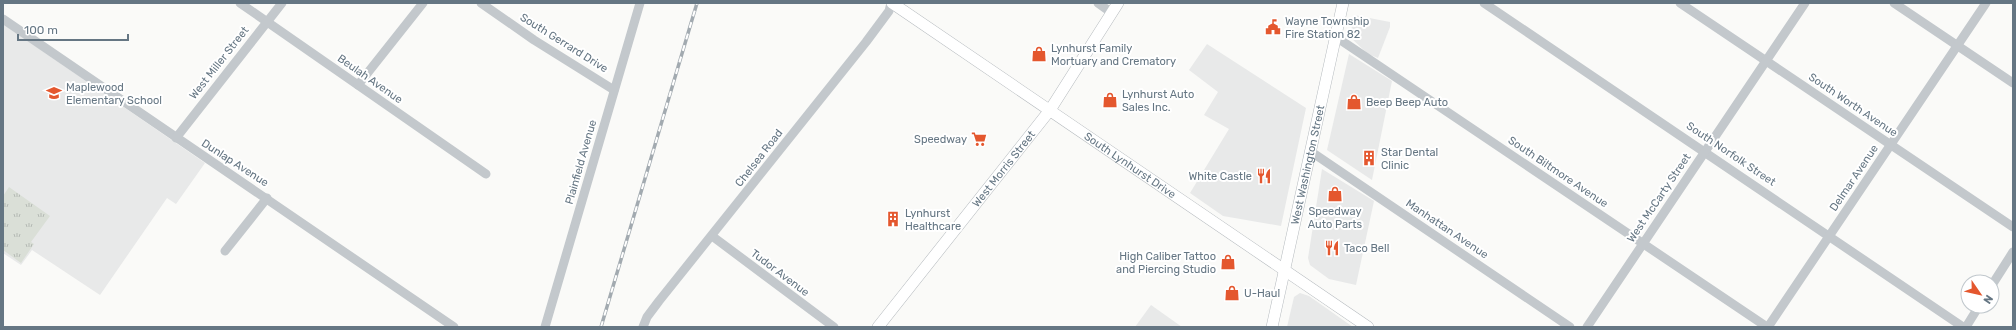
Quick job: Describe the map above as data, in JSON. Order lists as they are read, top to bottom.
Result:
{
  "streets": {
    "main road": ["South Lynhurst Drive", "West Washington Street", "West Morris Street"],
    "street": [
      "South Gerrard Drive",
      "West Miller Street",
      "Beulah Avenue",
      "South Worth Avenue",
      "South Norfolk Street",
      "Chelsea Road",
      "Plainfield Avenue",
      "Dunlap Avenue",
      "South Biltmore Avenue",
      "Delmar Avenue",
      "West McCarty Street",
      "Manhattan Avenue",
      "Tudor Avenue"
    ]
  },
  "crossings": [
    ["South Gerrard Drive", "Plainfield Avenue"],
    ["West Miller Street", "Beulah Avenue"],
    ["West Miller Street", "Dunlap Avenue"],
    ["South Worth Avenue", "Delmar Avenue"],
    ["South Worth Avenue", "West McCarty Street"],
    ["South Norfolk Street", "Delmar Avenue"],
    ["South Norfolk Street", "West McCarty Street"],
    ["Chelsea Road", "South Lynhurst Drive"],
    ["Chelsea Road", "Tudor Avenue"],
    ["South Lynhurst Drive", "West Washington Street"],
    ["South Lynhurst Drive", "West Morris Street"],
    ["West Washington Street", "South Biltmore Avenue"],
    ["West Washington Street", "Manhattan Avenue"],
    ["South Biltmore Avenue", "Delmar Avenue"],
    ["South Biltmore Avenue", "West McCarty Street"]
  ],
  "places": {
    "public building": ["Wayne Township Fire Station 82"],
    "shop": [
      "Lynhurst Family Mortuary and Crematory",
      "Lynhurst Auto Sales Inc.",
      "Beep Beep Auto",
      "Speedway Auto Parts",
      "High Caliber Tattoo and Piercing Studio",
      "U-Haul"
    ],
    "school or university": ["Maplewood Elementary School"],
    "supermarket": ["Speedway"],
    "building": ["Star Dental Clinic", "Lynhurst Healthcare"],
    "restaurant": ["White Castle", "Taco Bell"]
  },
  "scale_bar": "100 m",
  "north": "bottom right"
}
